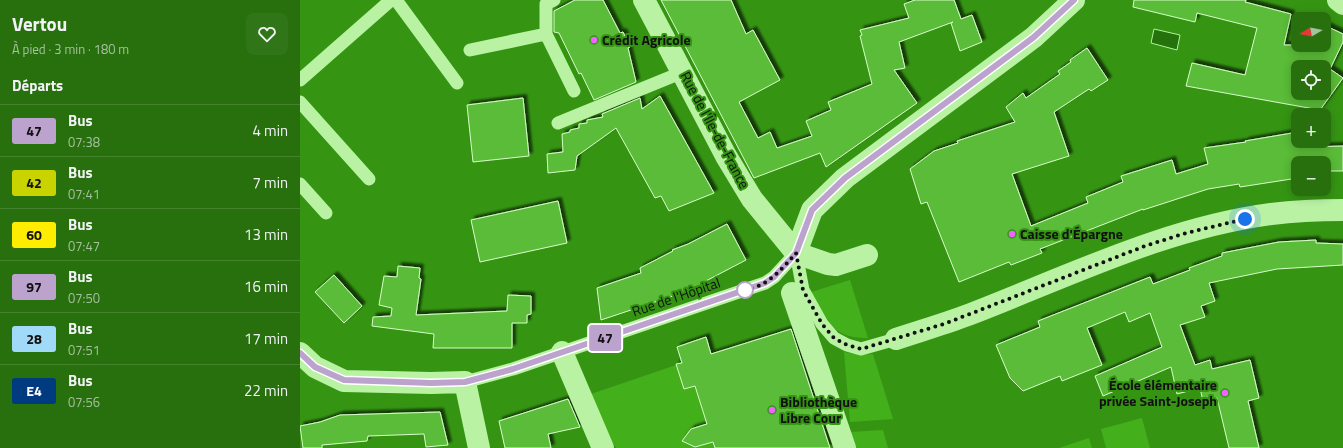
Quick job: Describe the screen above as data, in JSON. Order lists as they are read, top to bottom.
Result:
{
  "streets": {
    "street": ["Rue de l'Île-de-France"],
    "lane": ["Rue de l'Hôpital"]
  },
  "crossings": [
    ["Rue de l'Île-de-France", "Rue de l'Hôpital"]
  ],
  "places": [
    "Crédit Agricole",
    "Caisse d'Épargne",
    "École élémentaire privée Saint-Joseph",
    "Bibliothèque Libre Cour"
  ],
  "lines": ["bus line 47"],
  "north": "left",
  "page": {
    "heading": [
      ["Vertou", "À pied · 3 min · 180 m"],
      "Départs"
    ],
    "on_map": "47",
    "map_buttons": ["+", "−"],
    "list": [
      {
        "mark": "47",
        "name": "Bus",
        "note": "07:38",
        "value": "4 min"
      },
      {
        "mark": "42",
        "name": "Bus",
        "note": "07:41",
        "value": "7 min"
      },
      {
        "mark": "60",
        "name": "Bus",
        "note": "07:47",
        "value": "13 min"
      },
      {
        "mark": "97",
        "name": "Bus",
        "note": "07:50",
        "value": "16 min"
      },
      {
        "mark": "28",
        "name": "Bus",
        "note": "07:51",
        "value": "17 min"
      },
      {
        "mark": "E4",
        "name": "Bus",
        "note": "07:56",
        "value": "22 min"
      }
    ]
  }
}
